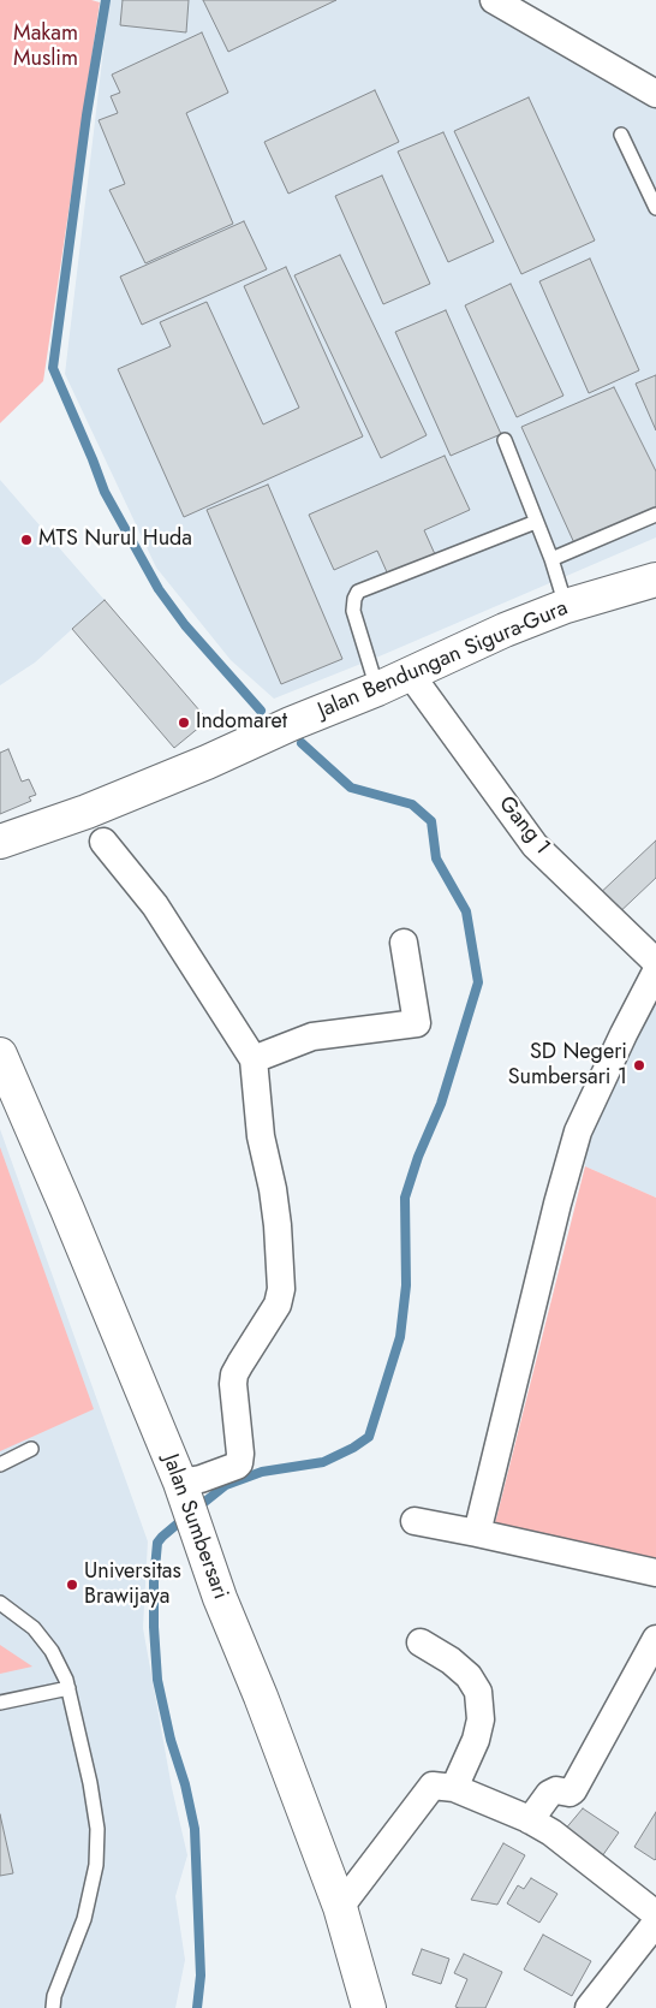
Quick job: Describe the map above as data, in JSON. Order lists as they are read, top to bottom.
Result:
{
  "streets": {
    "main road": ["Jalan Bendungan Sigura-Gura", "Jalan Sumbersari"],
    "street": ["Gang 1"]
  },
  "crossings": [
    ["Jalan Bendungan Sigura-Gura", "Gang 1"]
  ],
  "parks": ["Makam Muslim"],
  "places": [
    "MTS Nurul Huda",
    "Indomaret",
    "SD Negeri Sumbersari 1",
    "Universitas Brawijaya"
  ]
}
